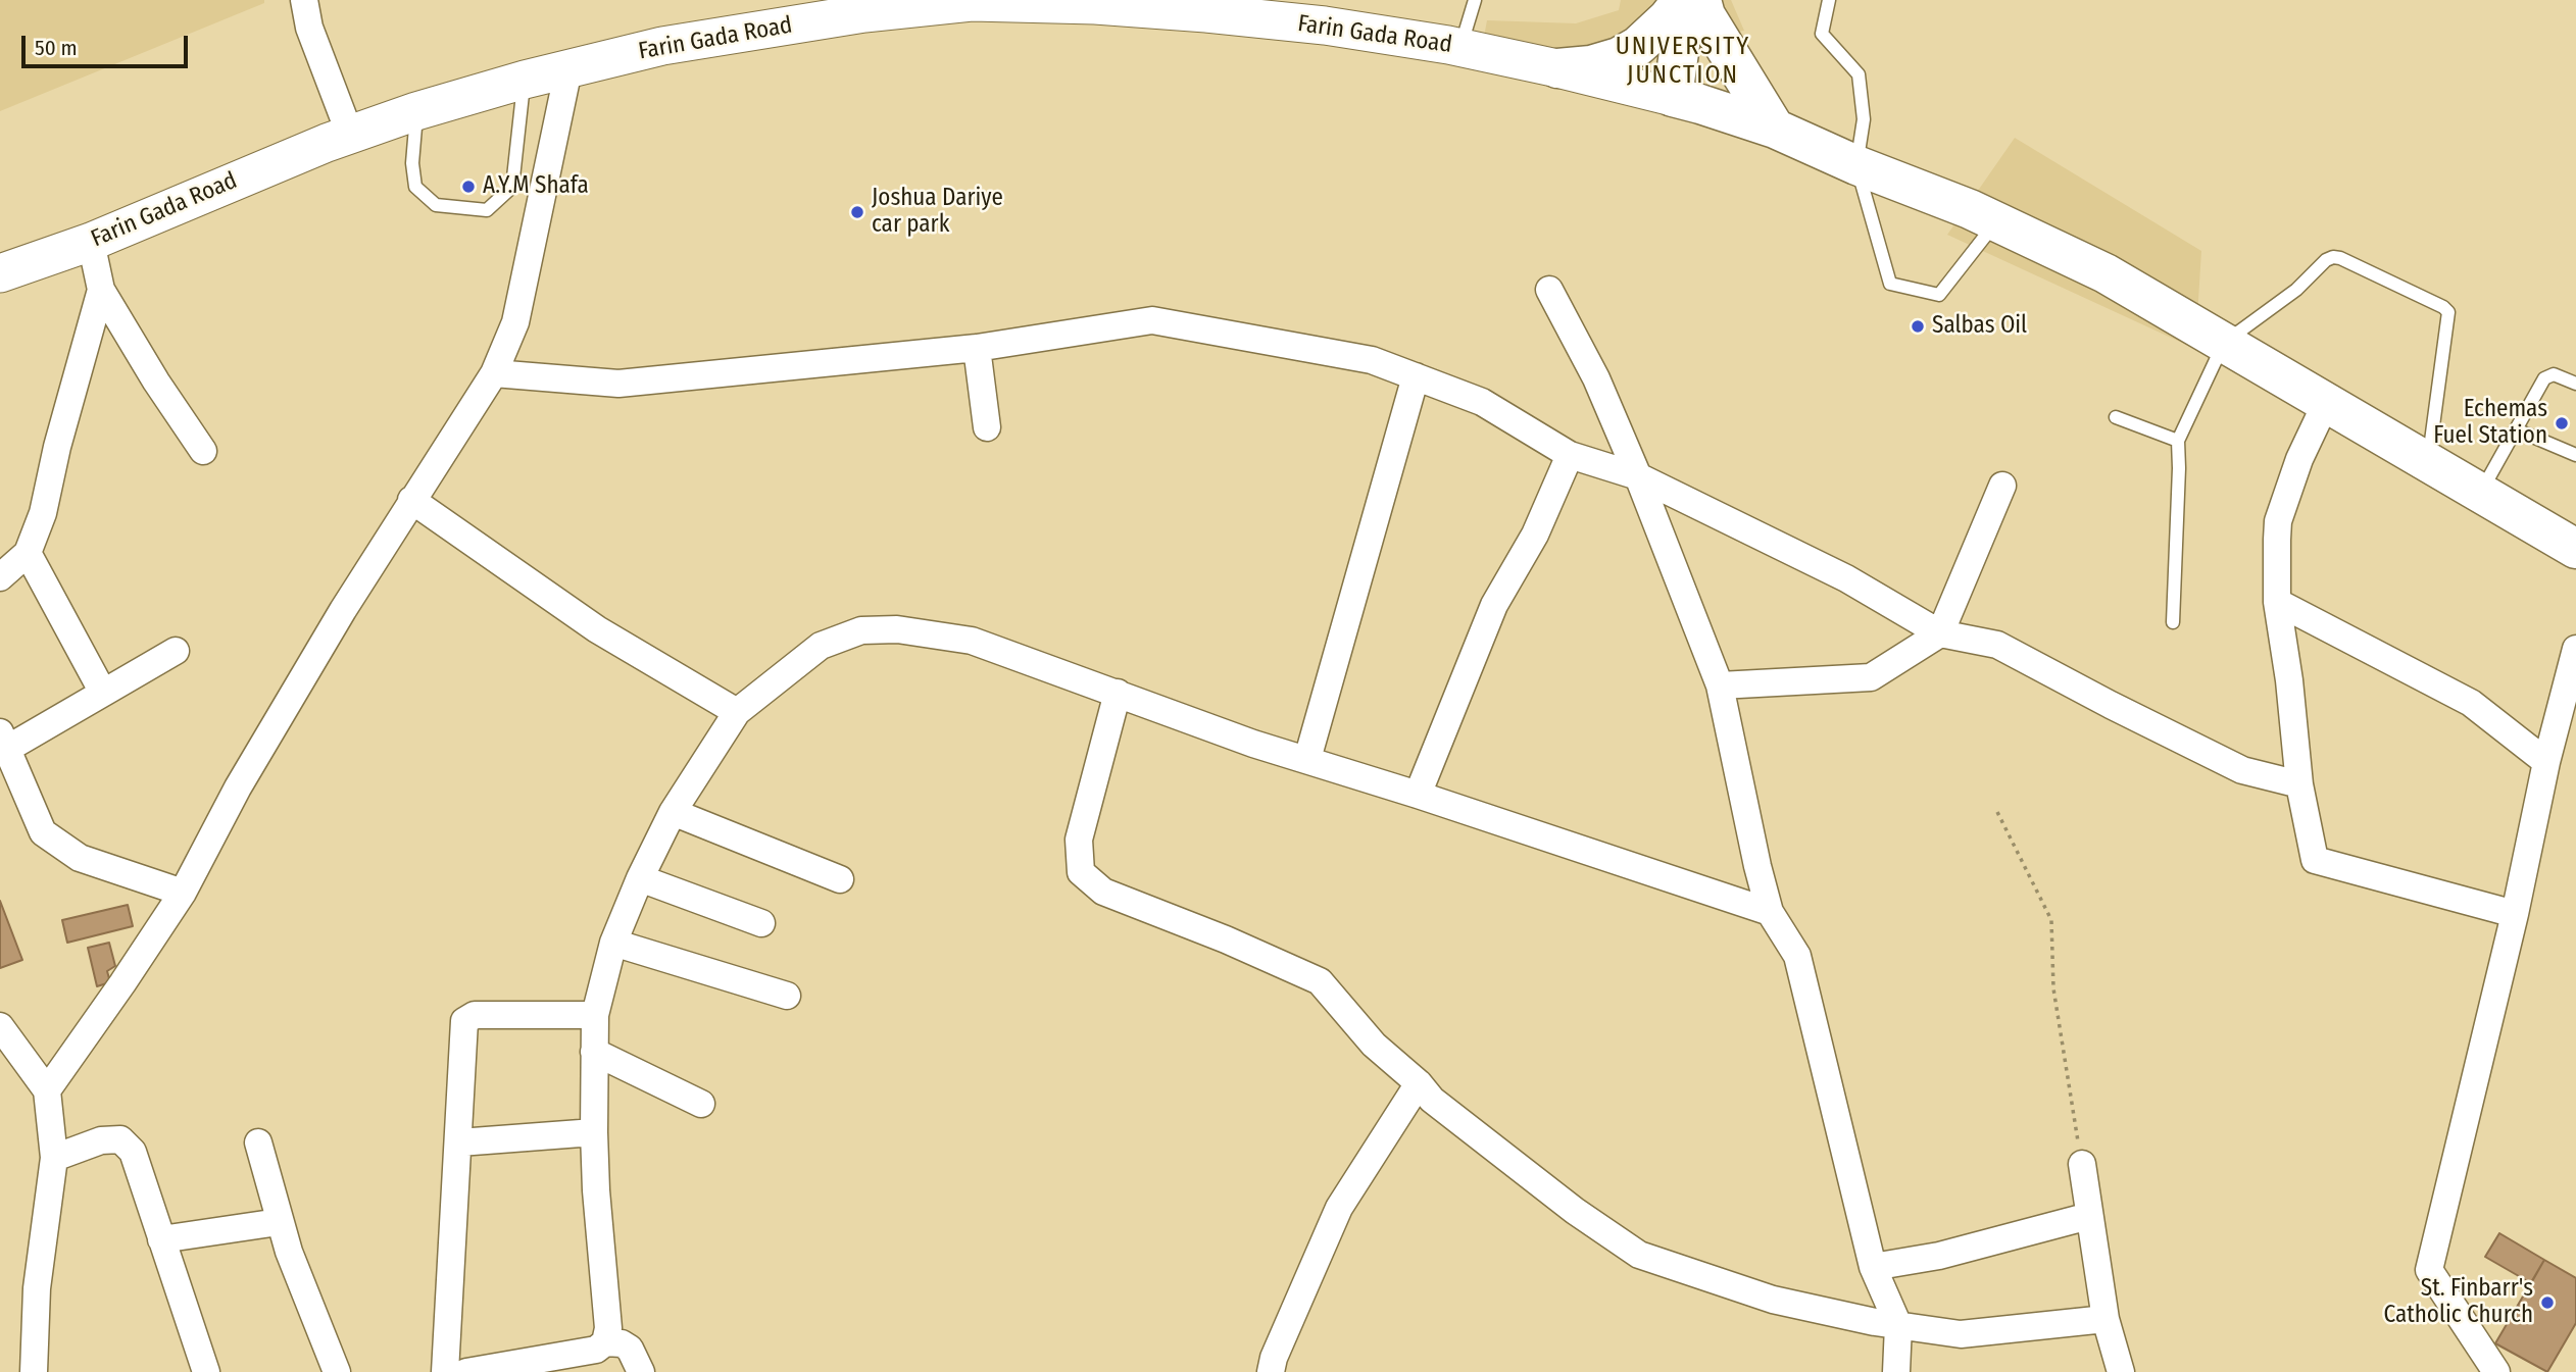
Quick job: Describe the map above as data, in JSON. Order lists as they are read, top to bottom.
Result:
{
  "streets": {
    "main road": ["Farin Gada Road"]
  },
  "districts": ["UNIVERSITY JUNCTION"],
  "places": [
    "A.Y.M Shafa",
    "Joshua Dariye car park",
    "Salbas Oil",
    "Echemas Fuel Station",
    "St. Finbarr's Catholic Church"
  ],
  "scale_bar": "50 m"
}
